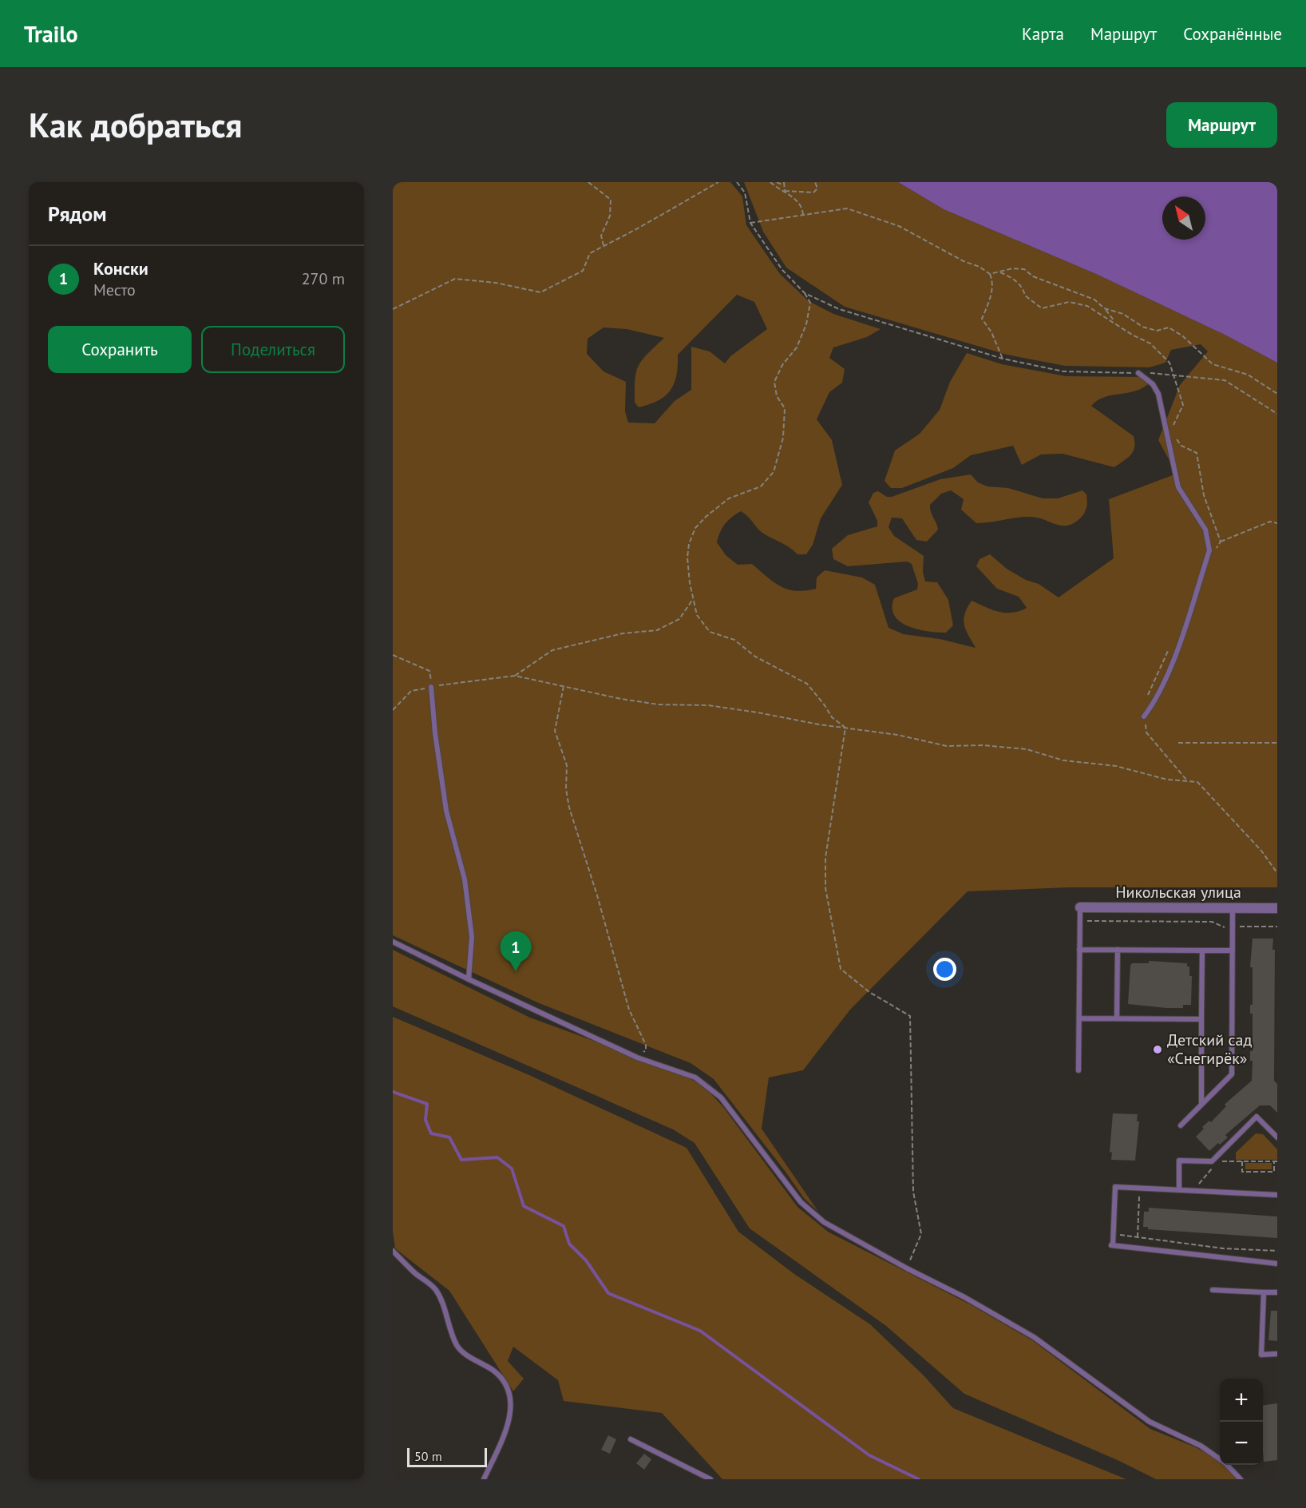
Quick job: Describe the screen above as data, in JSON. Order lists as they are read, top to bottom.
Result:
{
  "streets": {
    "street": ["Никольская улица"]
  },
  "places": ["Детский сад «Снегирёк»"],
  "scale_bar": "50 m",
  "north": "top left",
  "page": {
    "header": "Trailo",
    "nav": ["Карта", "Маршрут", "Сохранённые"],
    "buttons": [
      "Маршрут",
      ["Сохранить", "Поделиться"]
    ],
    "title": "Как добраться",
    "heading": "Рядом",
    "list": [
      {
        "mark": "1",
        "name": "Конски",
        "note": "Место",
        "value": "270 m"
      }
    ],
    "pins": "1",
    "map_buttons": ["+", "−"],
    "scale": "50 m"
  }
}
